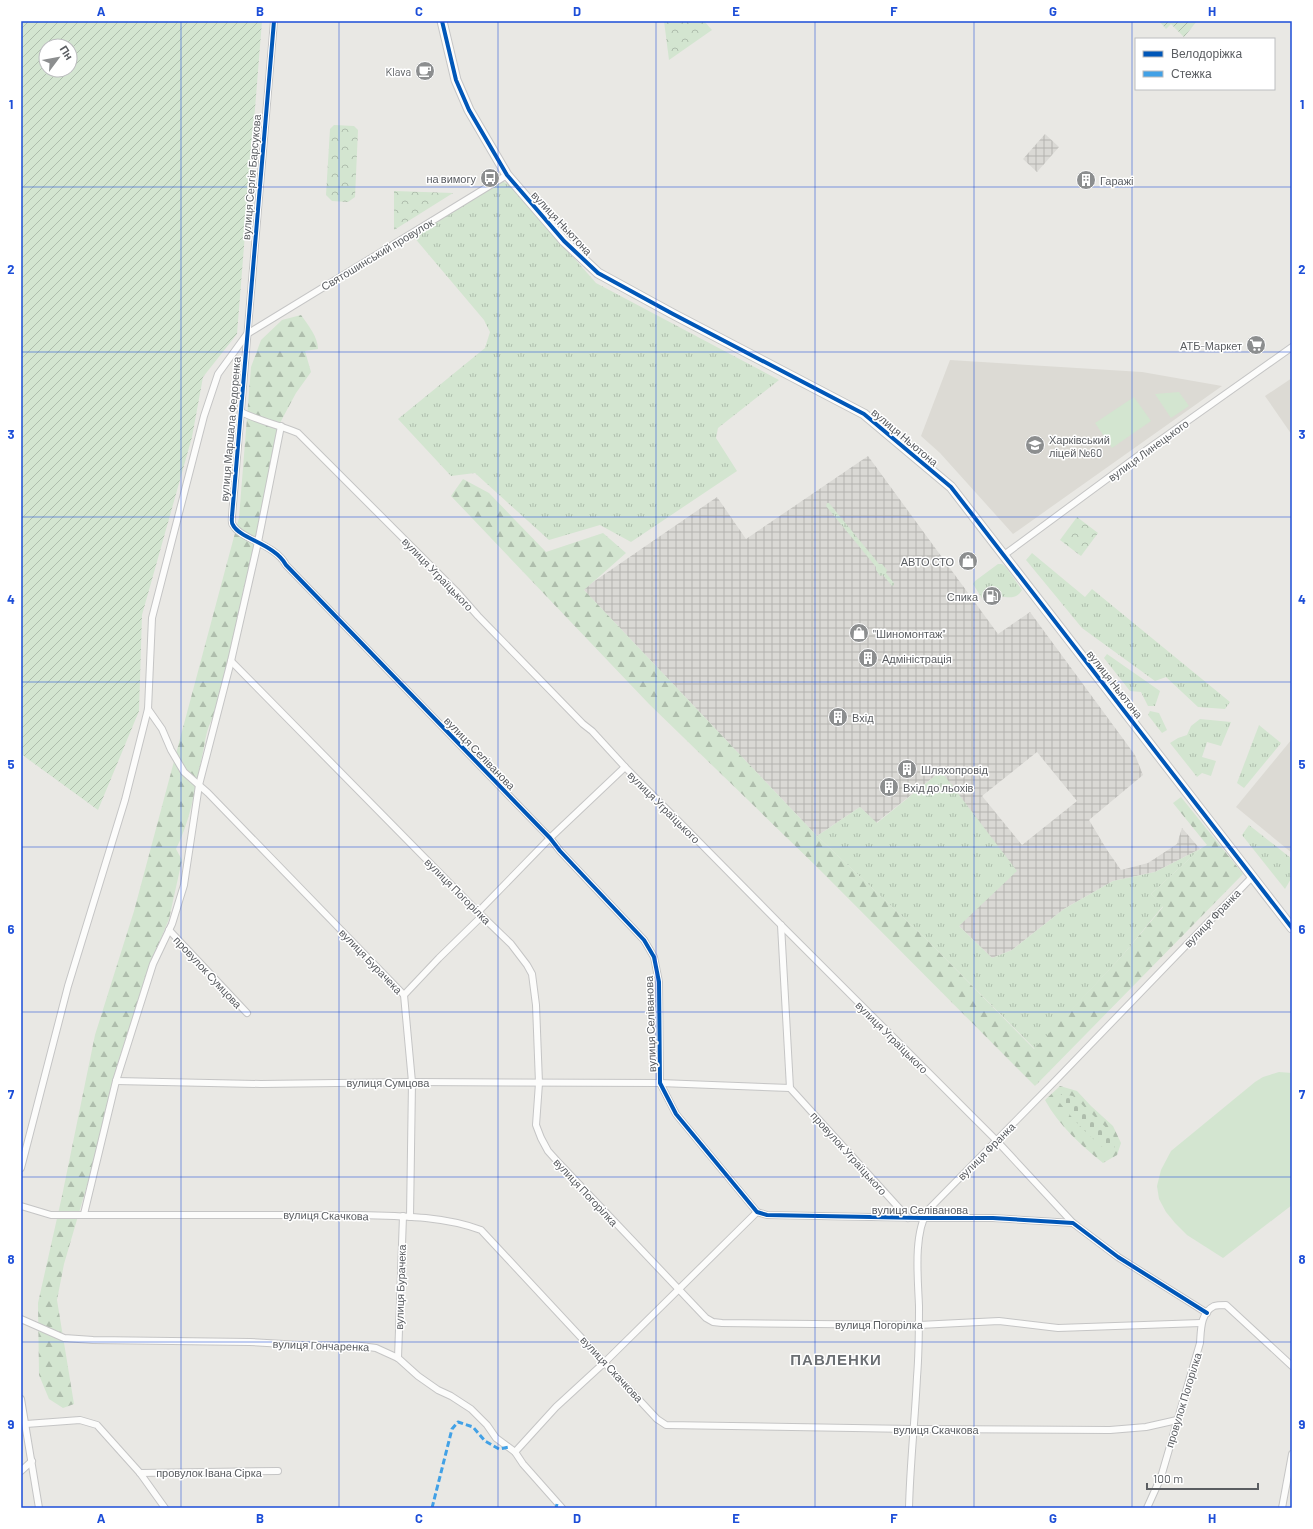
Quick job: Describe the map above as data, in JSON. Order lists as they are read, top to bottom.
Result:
{
  "streets": {
    "street": [
      "вулиця Сергія Барсукова",
      "вулиця Ньютона",
      "Святошинський провулок",
      "вулиця Маршала Федоренка",
      "вулиця Линецького",
      "вулиця Уграїцького",
      "вулиця Селіванова",
      "вулиця Погорілка",
      "вулиця Франка",
      "вулиця Бурачека",
      "провулок Сумцова",
      "вулиця Сумцова",
      "провулок Уграїцького",
      "вулиця Скачкова",
      "вулиця Гончаренка",
      "провулок Погорілка",
      "провулок Івана Сірка"
    ]
  },
  "crossings": [
    ["вулиця Сергія Барсукова", "Святошинський провулок"],
    ["вулиця Сергія Барсукова", "вулиця Маршала Федоренка"],
    ["вулиця Ньютона", "Святошинський провулок"],
    ["вулиця Ньютона", "вулиця Линецького"],
    ["вулиця Ньютона", "вулиця Франка"],
    ["Святошинський провулок", "вулиця Маршала Федоренка"],
    ["вулиця Маршала Федоренка", "вулиця Уграїцького"],
    ["вулиця Маршала Федоренка", "вулиця Селіванова"],
    ["вулиця Уграїцького", "вулиця Селіванова"],
    ["вулиця Уграїцького", "вулиця Франка"],
    ["вулиця Селіванова", "вулиця Франка"],
    ["вулиця Селіванова", "вулиця Сумцова"],
    ["вулиця Селіванова", "провулок Уграїцького"],
    ["вулиця Погорілка", "вулиця Франка"],
    ["вулиця Погорілка", "вулиця Сумцова"],
    ["вулиця Погорілка", "провулок Погорілка"],
    ["вулиця Франка", "вулиця Скачкова"],
    ["вулиця Бурачека", "вулиця Сумцова"],
    ["вулиця Бурачека", "вулиця Скачкова"],
    ["вулиця Бурачека", "вулиця Гончаренка"],
    ["вулиця Скачкова", "провулок Погорілка"]
  ],
  "districts": ["ПАВЛЕНКИ"],
  "places": {
    "cafe": ["Klava"],
    "bus stop": ["на вимогу"],
    "building": [
      "Гаражі",
      "Адміністрація",
      "Вхід",
      "Шляхопровід",
      "Вхід до льохів"
    ],
    "supermarket": ["АТБ-Маркет"],
    "school or university": ["Харківський ліцей №60"],
    "shop": ["АВТО СТО", "\"Шиномонтаж\""],
    "fuel station": ["Спика"]
  },
  "legend": ["Велодоріжка", "Стежка"],
  "scale_bar": "100 m",
  "north": "top right",
  "grid": {
    "columns": [
      "A",
      "B",
      "C",
      "D",
      "E",
      "F",
      "G",
      "H"
    ],
    "rows": [
      "1",
      "2",
      "3",
      "4",
      "5",
      "6",
      "7",
      "8",
      "9"
    ]
  }
}
